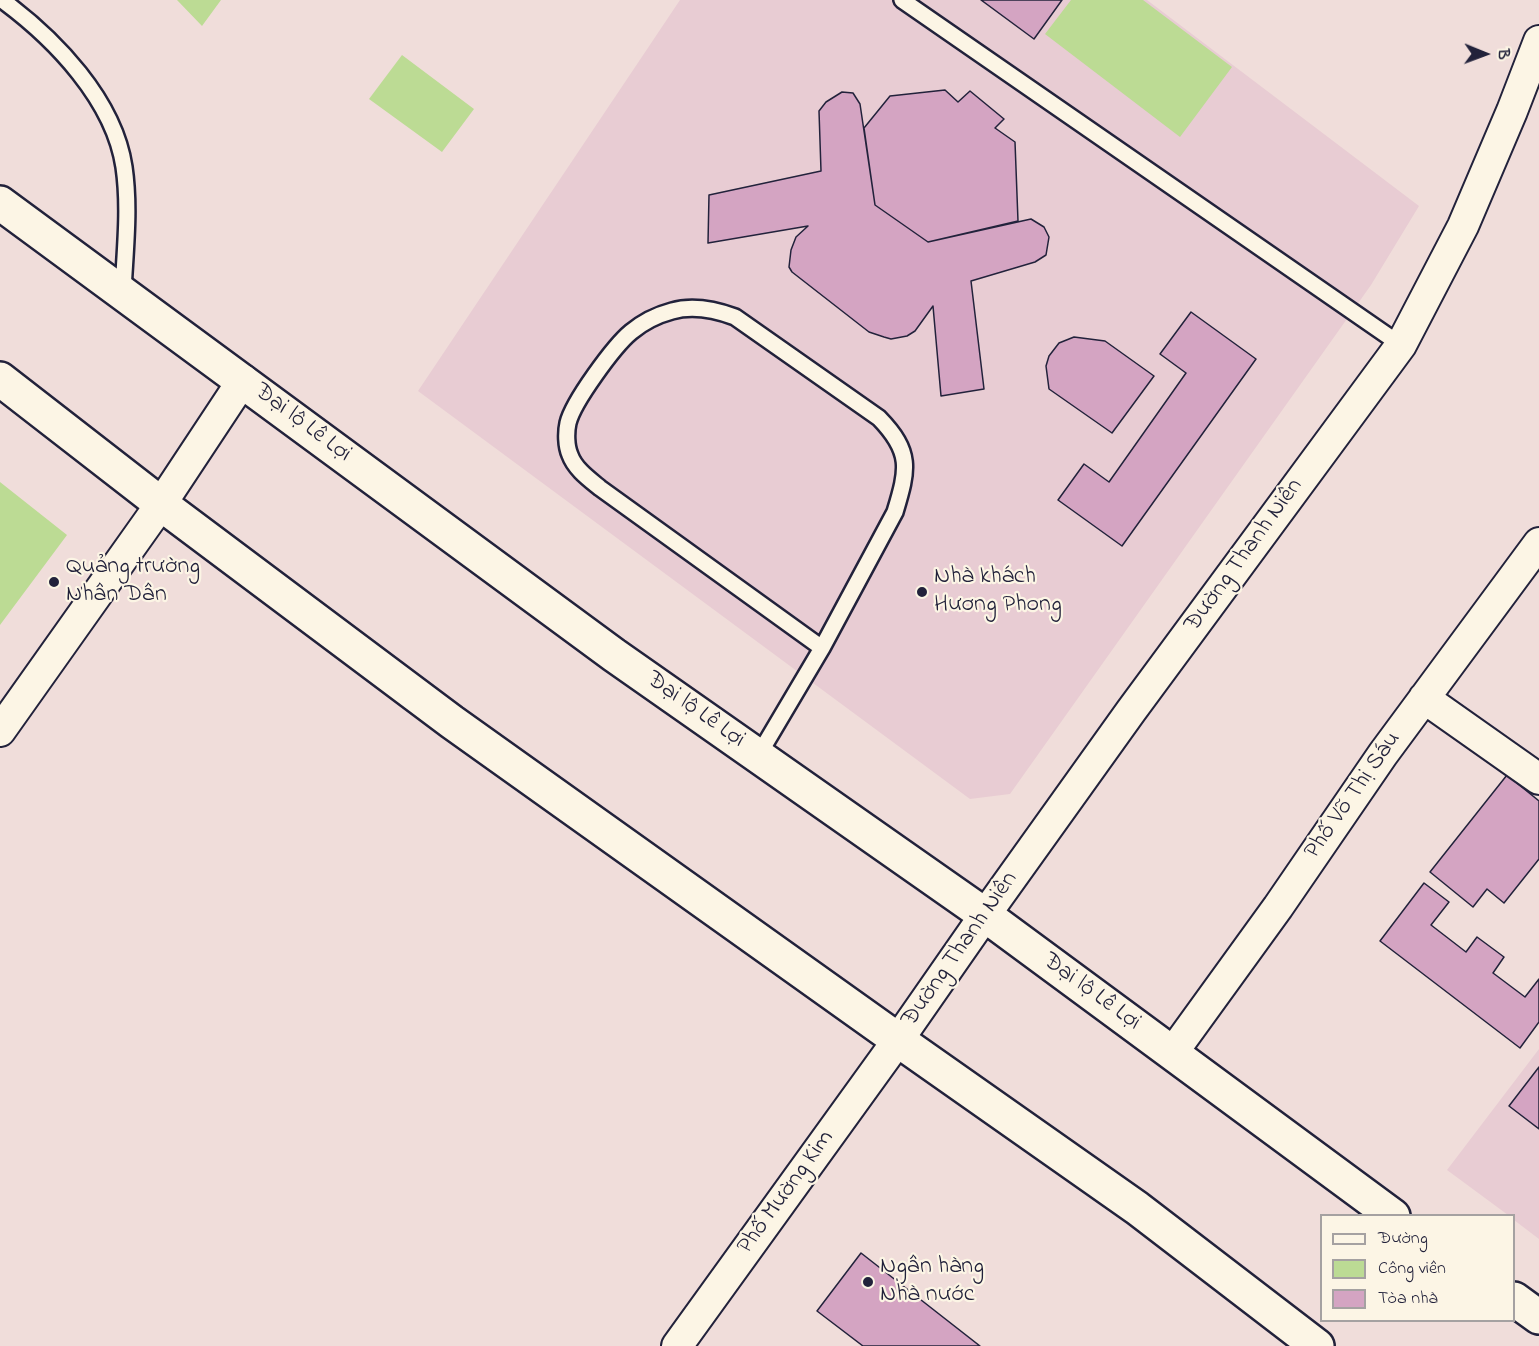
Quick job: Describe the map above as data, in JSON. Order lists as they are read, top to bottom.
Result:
{
  "streets": {
    "main road": ["Đại lộ Lê Lợi"],
    "street": ["Đường Thanh Niên", "Phố Võ Thị Sáu", "Phố Mường Kim"]
  },
  "crossings": [
    ["Đại lộ Lê Lợi", "Đường Thanh Niên"],
    ["Đại lộ Lê Lợi", "Phố Võ Thị Sáu"],
    ["Đường Thanh Niên", "Phố Mường Kim"]
  ],
  "places": ["Quảng trường Nhân Dân", "Nhà khách Hương Phong", "Ngân hàng Nhà nước"],
  "legend": ["Đường", "Công viên", "Tòa nhà"],
  "north": "right"
}
